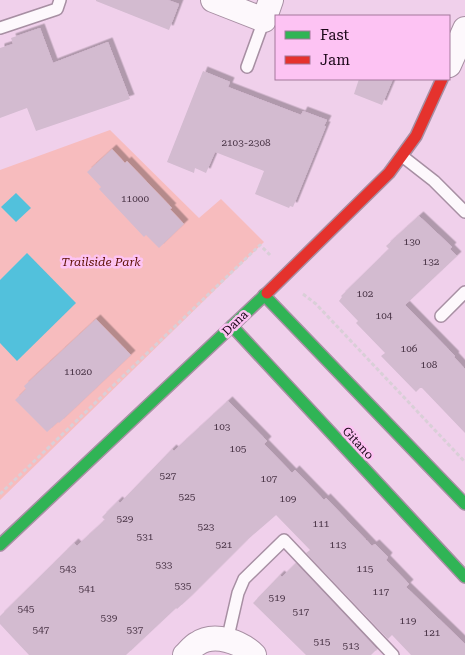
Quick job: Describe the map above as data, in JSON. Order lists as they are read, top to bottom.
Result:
{
  "streets": {
    "street": ["Dana", "Gitano"]
  },
  "crossings": [
    ["Dana", "Gitano"]
  ],
  "parks": ["Trailside Park"],
  "house_numbers": [
    "2103-2308",
    "11000",
    "130",
    "132",
    "102",
    "104",
    "106",
    "108",
    "11020",
    "103",
    "105",
    "527",
    "107",
    "525",
    "109",
    "529",
    "111",
    "523",
    "531",
    "521",
    "113",
    "533",
    "543",
    "115",
    "535",
    "541",
    "117",
    "519",
    "545",
    "517",
    "539",
    "119",
    "547",
    "537",
    "121",
    "515",
    "513"
  ],
  "legend": ["Fast", "Jam"]
}
